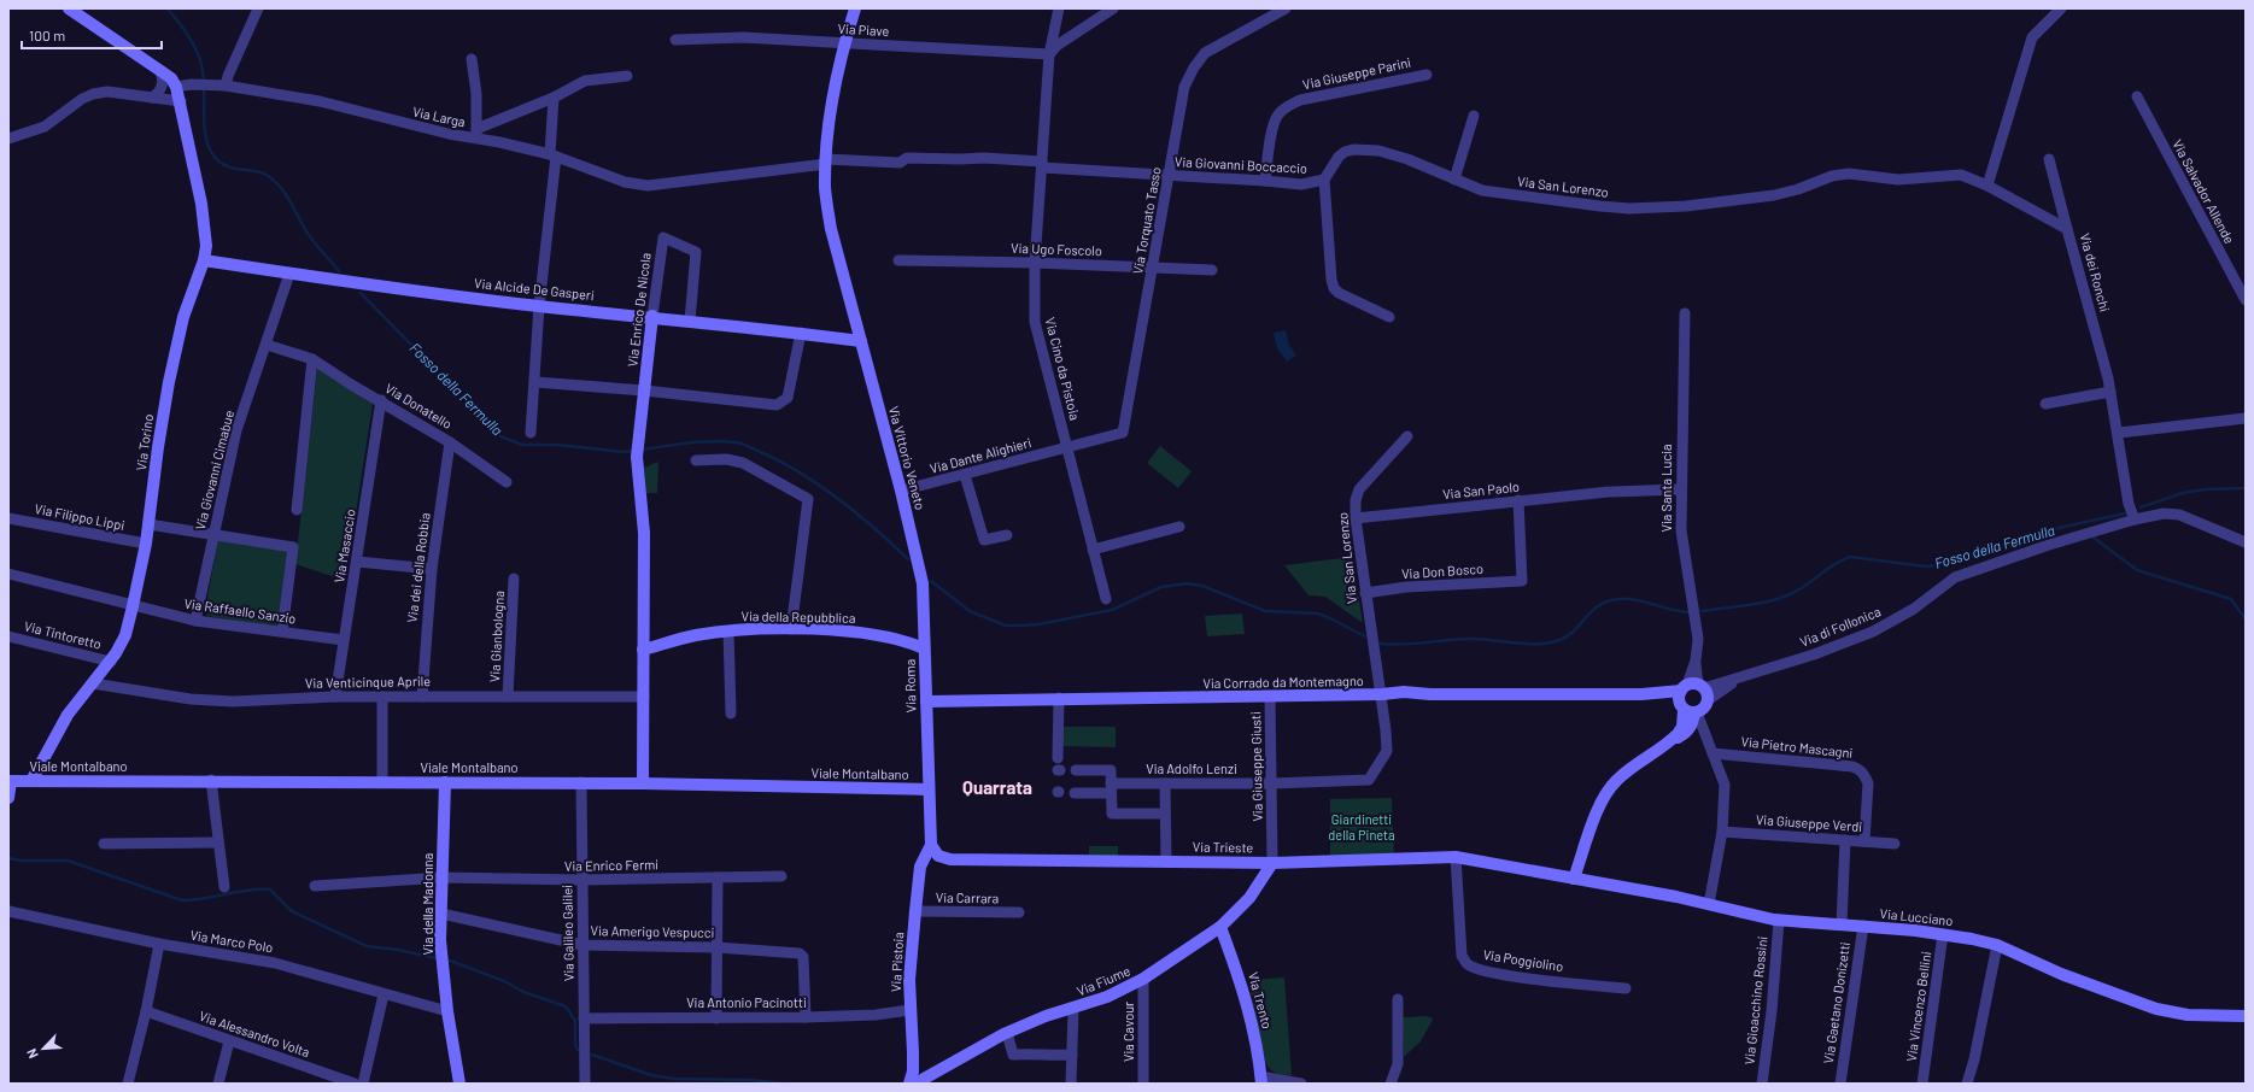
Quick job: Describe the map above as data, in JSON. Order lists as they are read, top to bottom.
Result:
{
  "streets": {
    "street": [
      "Via Piave",
      "Via Giuseppe Parini",
      "Via Larga",
      "Via Giovanni Boccaccio",
      "Via San Lorenzo",
      "Via Salvador Allende",
      "Via Torquato Tasso",
      "Via Ugo Foscolo",
      "Via dei Ronchi",
      "Via Alcide De Gasperi",
      "Via Enrico De Nicola",
      "Via Cino da Pistoia",
      "Via Donatello",
      "Via Torino",
      "Via Dante Alighieri",
      "Via Vittorio Veneto",
      "Via Giovanni Cimabue",
      "Via Santa Lucia",
      "Via San Paolo",
      "Via Filippo Lippi",
      "Via Masaccio",
      "Via dei della Robbia",
      "Via Don Bosco",
      "Via Raffaello Sanzio",
      "Via della Repubblica",
      "Via di Follonica",
      "Via Tintoretto",
      "Via Gianbologna",
      "Via Venticinque Aprile",
      "Via Corrado da Montemagno",
      "Via Roma",
      "Via Pietro Mascagni",
      "Viale Montalbano",
      "Via Giuseppe Giusti",
      "Via Adolfo Lenzi",
      "Via Giuseppe Verdi",
      "Via Trieste",
      "Via Enrico Fermi",
      "Via Carrara",
      "Via della Madonna",
      "Via Lucciano",
      "Via Amerigo Vespucci",
      "Via Galileo Galilei",
      "Via Marco Polo",
      "Via Poggiolino",
      "Via Pistoia",
      "Via Fiume",
      "Via Trento",
      "Via Gioacchino Rossini",
      "Via Antonio Pacinotti",
      "Via Gaetano Donizetti",
      "Via Vincenzo Bellini",
      "Via Cavour",
      "Via Alessandro Volta"
    ]
  },
  "crossings": [
    ["Via Piave", "Via Cino da Pistoia"],
    ["Via Piave", "Via Vittorio Veneto"],
    ["Via Giuseppe Parini", "Via Giovanni Boccaccio"],
    ["Via Larga", "Via Giovanni Boccaccio"],
    ["Via Larga", "Via Torino"],
    ["Via Larga", "Via Vittorio Veneto"],
    ["Via Giovanni Boccaccio", "Via San Lorenzo"],
    ["Via Giovanni Boccaccio", "Via Torquato Tasso"],
    ["Via Giovanni Boccaccio", "Via Cino da Pistoia"],
    ["Via Giovanni Boccaccio", "Via Vittorio Veneto"],
    ["Via San Lorenzo", "Via dei Ronchi"],
    ["Via San Lorenzo", "Via San Paolo"],
    ["Via San Lorenzo", "Via Don Bosco"],
    ["Via San Lorenzo", "Via Corrado da Montemagno"],
    ["Via San Lorenzo", "Via Giuseppe Giusti"],
    ["Via San Lorenzo", "Via Adolfo Lenzi"],
    ["Via Torquato Tasso", "Via Ugo Foscolo"],
    ["Via Torquato Tasso", "Via Cino da Pistoia"],
    ["Via Torquato Tasso", "Via Dante Alighieri"],
    ["Via Ugo Foscolo", "Via Cino da Pistoia"],
    ["Via dei Ronchi", "Via di Follonica"],
    ["Via Alcide De Gasperi", "Via Enrico De Nicola"],
    ["Via Alcide De Gasperi", "Via Torino"],
    ["Via Alcide De Gasperi", "Via Vittorio Veneto"],
    ["Via Alcide De Gasperi", "Via Giovanni Cimabue"],
    ["Via Enrico De Nicola", "Via della Repubblica"],
    ["Via Cino da Pistoia", "Via Dante Alighieri"],
    ["Via Donatello", "Via Giovanni Cimabue"],
    ["Via Donatello", "Via Masaccio"],
    ["Via Donatello", "Via dei della Robbia"],
    ["Via Torino", "Via Filippo Lippi"],
    ["Via Torino", "Via Raffaello Sanzio"],
    ["Via Torino", "Via Tintoretto"],
    ["Via Torino", "Via Venticinque Aprile"],
    ["Via Torino", "Viale Montalbano"],
    ["Via Dante Alighieri", "Via Vittorio Veneto"],
    ["Via Vittorio Veneto", "Via Roma"],
    ["Via Giovanni Cimabue", "Via Raffaello Sanzio"],
    ["Via Santa Lucia", "Via San Paolo"],
    ["Via Santa Lucia", "Via di Follonica"],
    ["Via Santa Lucia", "Via Corrado da Montemagno"],
    ["Via San Paolo", "Via Don Bosco"],
    ["Via Masaccio", "Via Raffaello Sanzio"],
    ["Via Masaccio", "Via Venticinque Aprile"],
    ["Via dei della Robbia", "Via Venticinque Aprile"],
    ["Via della Repubblica", "Via Roma"],
    ["Via di Follonica", "Via Corrado da Montemagno"],
    ["Via Gianbologna", "Via Venticinque Aprile"],
    ["Via Corrado da Montemagno", "Via Roma"],
    ["Via Corrado da Montemagno", "Via Giuseppe Giusti"],
    ["Via Roma", "Viale Montalbano"],
    ["Via Pietro Mascagni", "Via Giuseppe Verdi"],
    ["Viale Montalbano", "Via della Madonna"],
    ["Viale Montalbano", "Via Galileo Galilei"],
    ["Via Giuseppe Giusti", "Via Adolfo Lenzi"],
    ["Via Giuseppe Giusti", "Via Trieste"],
    ["Via Giuseppe Giusti", "Via Fiume"],
    ["Via Trieste", "Via Lucciano"],
    ["Via Trieste", "Via Poggiolino"],
    ["Via Trieste", "Via Pistoia"],
    ["Via Trieste", "Via Fiume"],
    ["Via Enrico Fermi", "Via della Madonna"],
    ["Via Enrico Fermi", "Via Galileo Galilei"],
    ["Via Carrara", "Via Pistoia"],
    ["Via della Madonna", "Via Amerigo Vespucci"],
    ["Via della Madonna", "Via Marco Polo"],
    ["Via Lucciano", "Via Gioacchino Rossini"],
    ["Via Lucciano", "Via Gaetano Donizetti"],
    ["Via Lucciano", "Via Vincenzo Bellini"],
    ["Via Amerigo Vespucci", "Via Galileo Galilei"],
    ["Via Amerigo Vespucci", "Via Antonio Pacinotti"],
    ["Via Galileo Galilei", "Via Antonio Pacinotti"],
    ["Via Pistoia", "Via Antonio Pacinotti"],
    ["Via Fiume", "Via Trento"],
    ["Via Fiume", "Via Cavour"]
  ],
  "districts": ["Quarrata"],
  "water": ["Fosso della Fermulla"],
  "parks": ["Giardinetti della Pineta"],
  "scale_bar": "100 m",
  "north": "bottom left"
}
